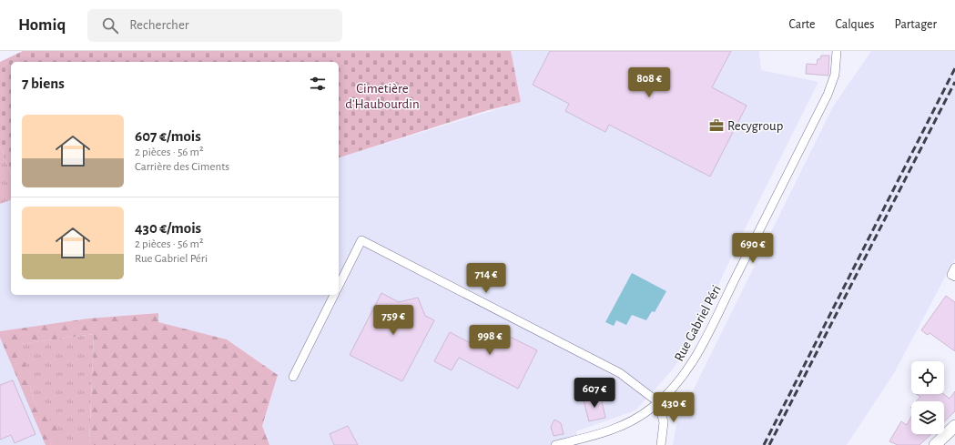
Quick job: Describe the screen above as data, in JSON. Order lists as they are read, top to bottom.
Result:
{
  "streets": {
    "street": ["Rue Gabriel Péri"]
  },
  "parks": ["Cimetière d'Haubourdin"],
  "places": {
    "office": ["Recygroup"]
  },
  "page": {
    "header": "Homiq",
    "search": "Rechercher",
    "nav": ["Carte", "Calques", "Partager"],
    "heading": "7 biens",
    "price": [
      "808 €",
      "690 €",
      "714 €",
      "759 €",
      "998 €",
      "607 €",
      "430 €"
    ],
    "list": [
      {
        "name": "607 €/mois",
        "note": "2 pièces · 56 m² · Carrière des Ciments"
      },
      {
        "name": "430 €/mois",
        "note": "2 pièces · 56 m² · Rue Gabriel Péri"
      }
    ]
  }
}
